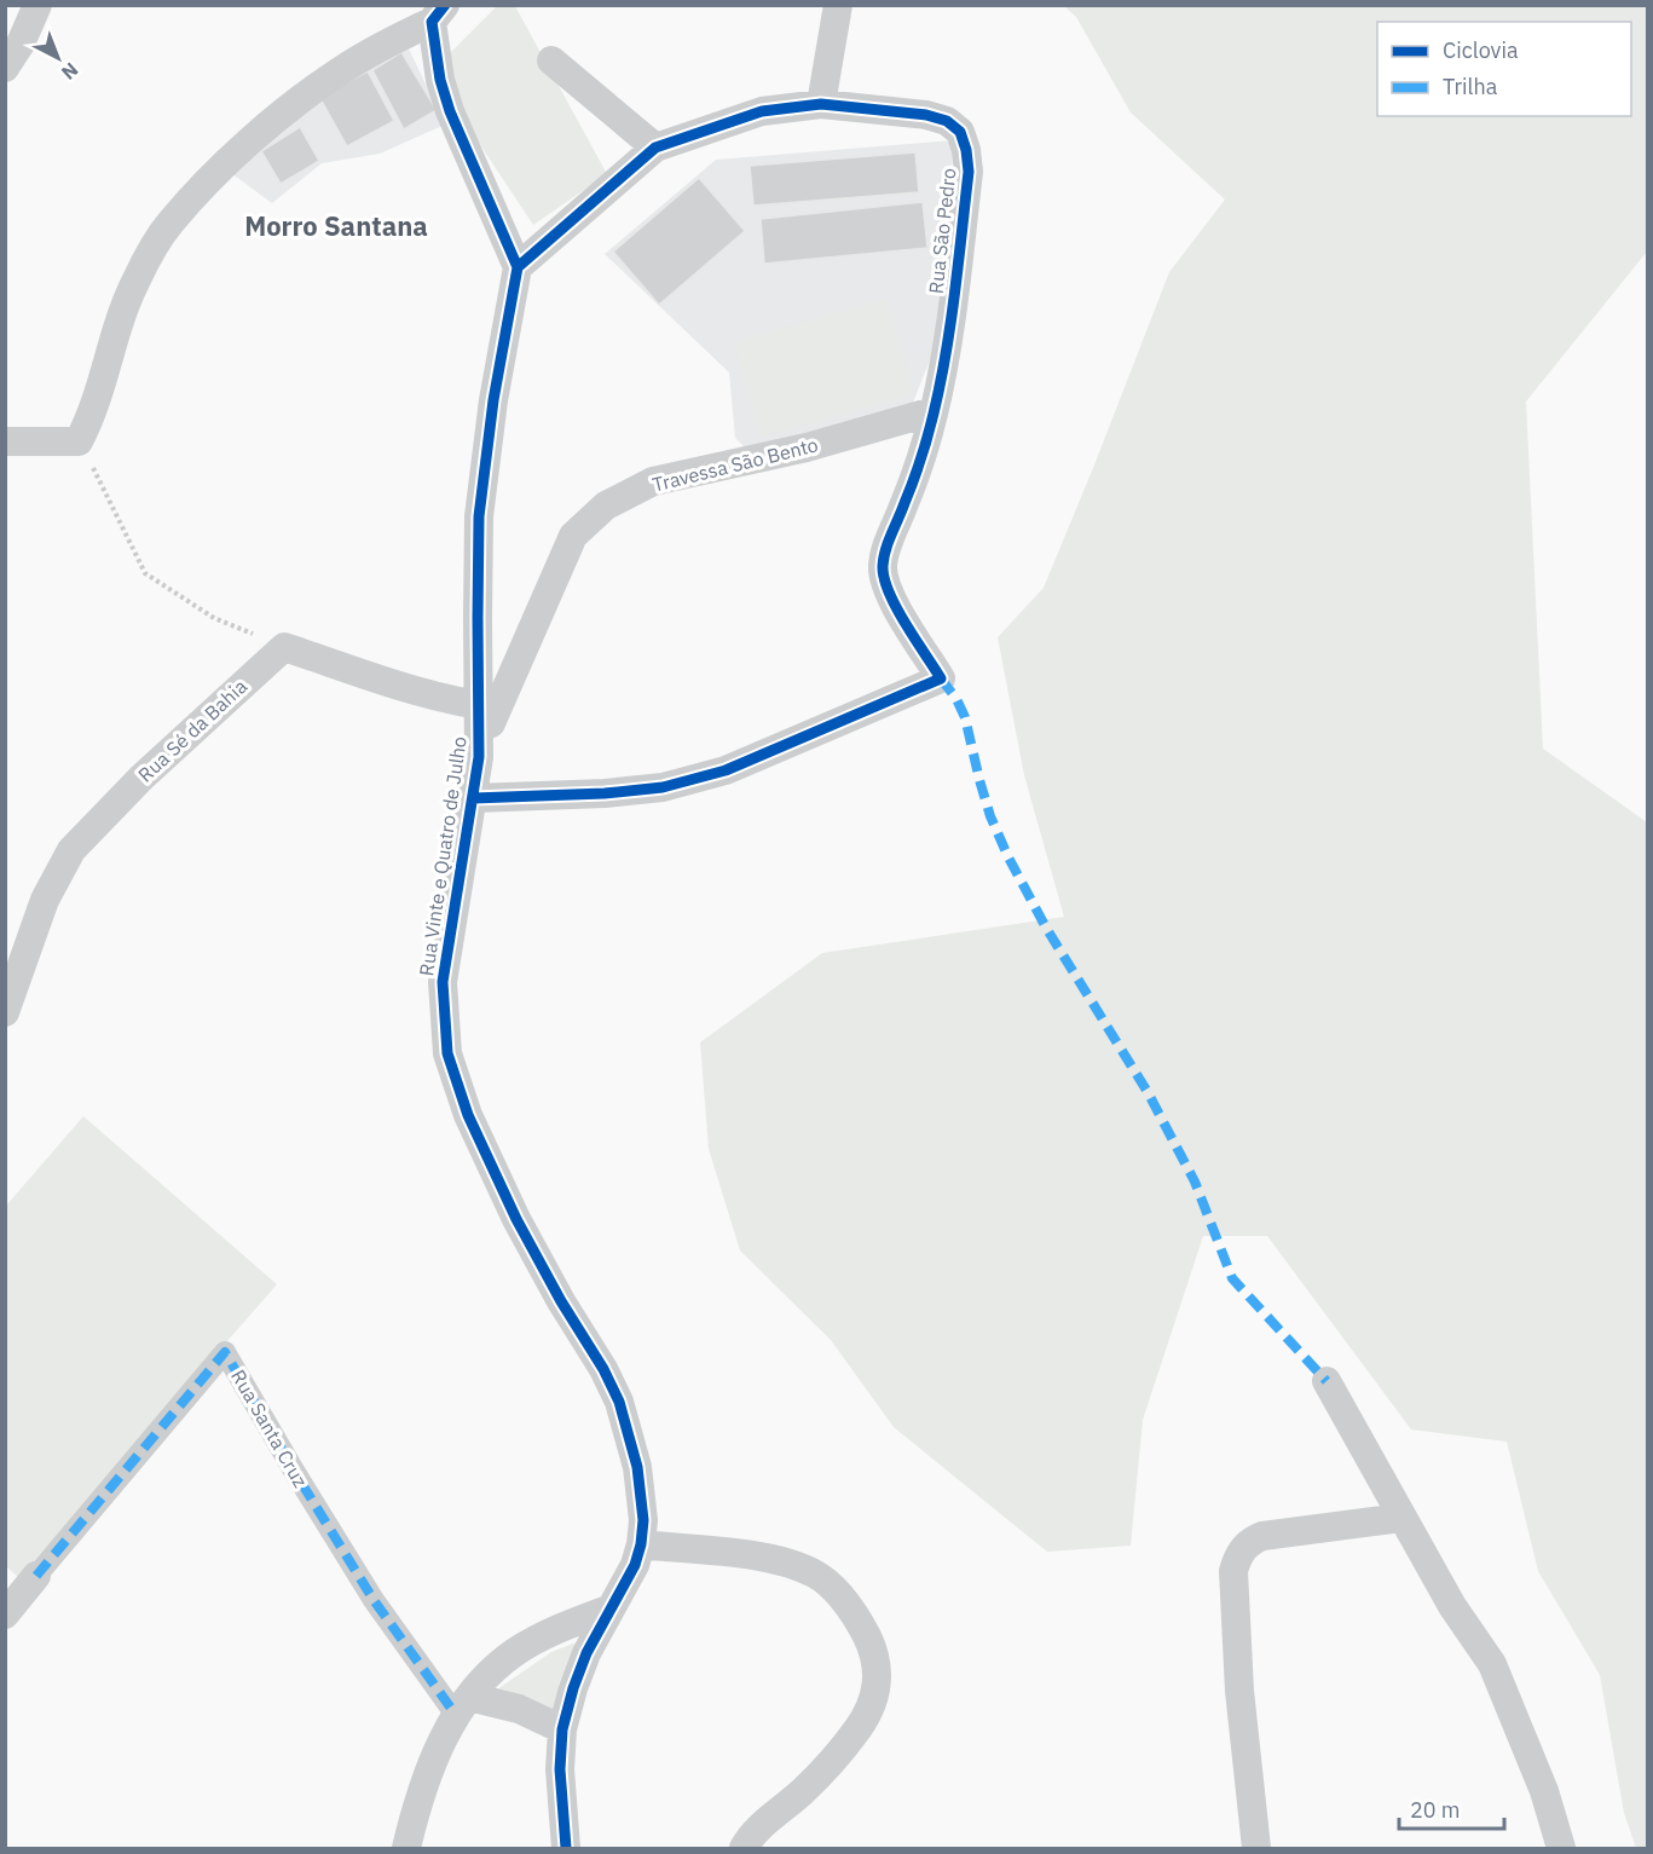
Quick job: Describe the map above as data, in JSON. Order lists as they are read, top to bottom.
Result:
{
  "streets": {
    "street": [
      "Rua São Pedro",
      "Travessa São Bento",
      "Rua Sé da Bahia",
      "Rua Vinte e Quatro de Julho",
      "Rua Santa Cruz"
    ]
  },
  "crossings": [
    ["Rua São Pedro", "Travessa São Bento"],
    ["Rua São Pedro", "Rua Vinte e Quatro de Julho"],
    ["Travessa São Bento", "Rua Vinte e Quatro de Julho"]
  ],
  "districts": ["Morro Santana"],
  "legend": ["Ciclovia", "Trilha"],
  "scale_bar": "20 m",
  "north": "bottom right"
}
